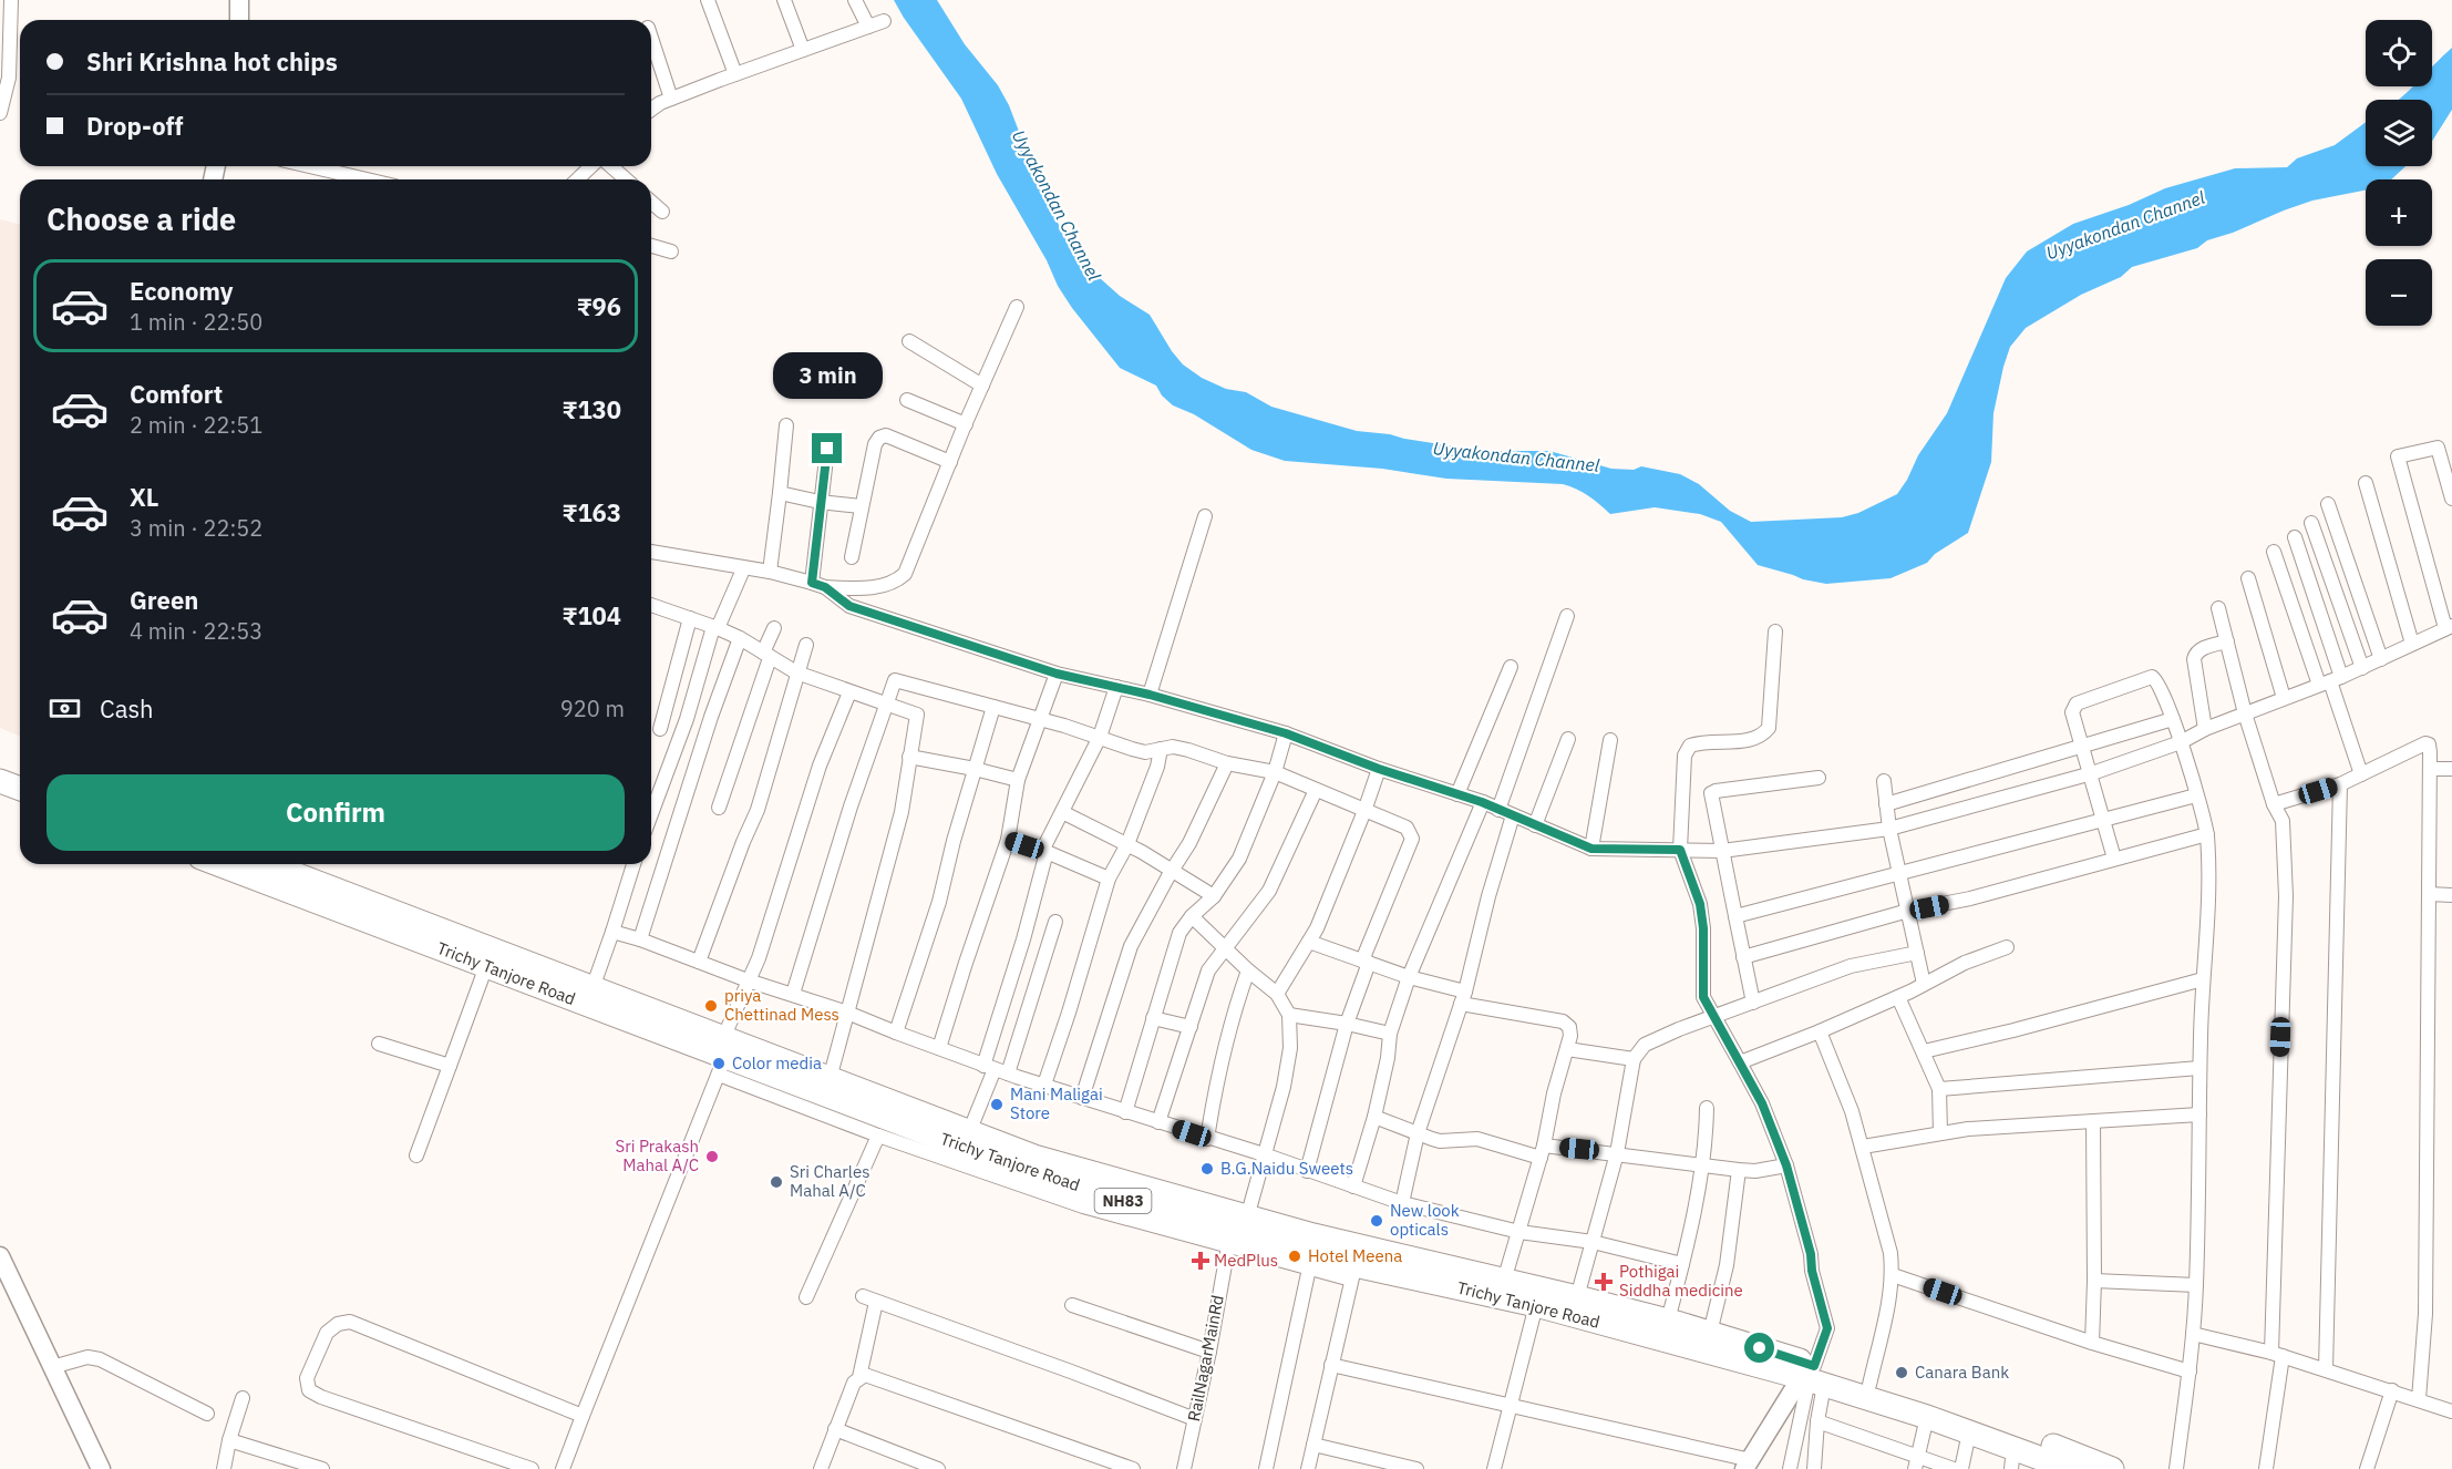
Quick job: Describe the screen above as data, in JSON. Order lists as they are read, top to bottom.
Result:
{
  "streets": {
    "highway": ["Trichy Tanjore Road", "NH83"],
    "street": ["RailNagarMainRd"]
  },
  "water": ["Uyyakondan Channel"],
  "places": {
    "other": [
      "priya Chettinad Mess",
      "Color media",
      "Mani Maligai Store",
      "Sri Prakash Mahal A/C",
      "B.G.Naidu Sweets",
      "Sri Charles Mahal A/C",
      "New look opticals",
      "Hotel Meena",
      "Canara Bank"
    ],
    "health": ["MedPlus", "Pothigai Siddha medicine"]
  },
  "page": {
    "map_buttons": ["+", "−"],
    "banner": ["Shri Krishna hot chips", "Drop-off"],
    "heading": "Choose a ride",
    "list": [
      {
        "name": "Economy",
        "note": "1 min · 22:50",
        "value": "₹96"
      },
      {
        "name": "Comfort",
        "note": "2 min · 22:51",
        "value": "₹130"
      },
      {
        "name": "XL",
        "note": "3 min · 22:52",
        "value": "₹163"
      },
      {
        "name": "Green",
        "note": "4 min · 22:53",
        "value": "₹104"
      }
    ],
    "bubble": "3 min",
    "pay": ["Cash", "920 m"],
    "buttons": "Confirm"
  }
}
